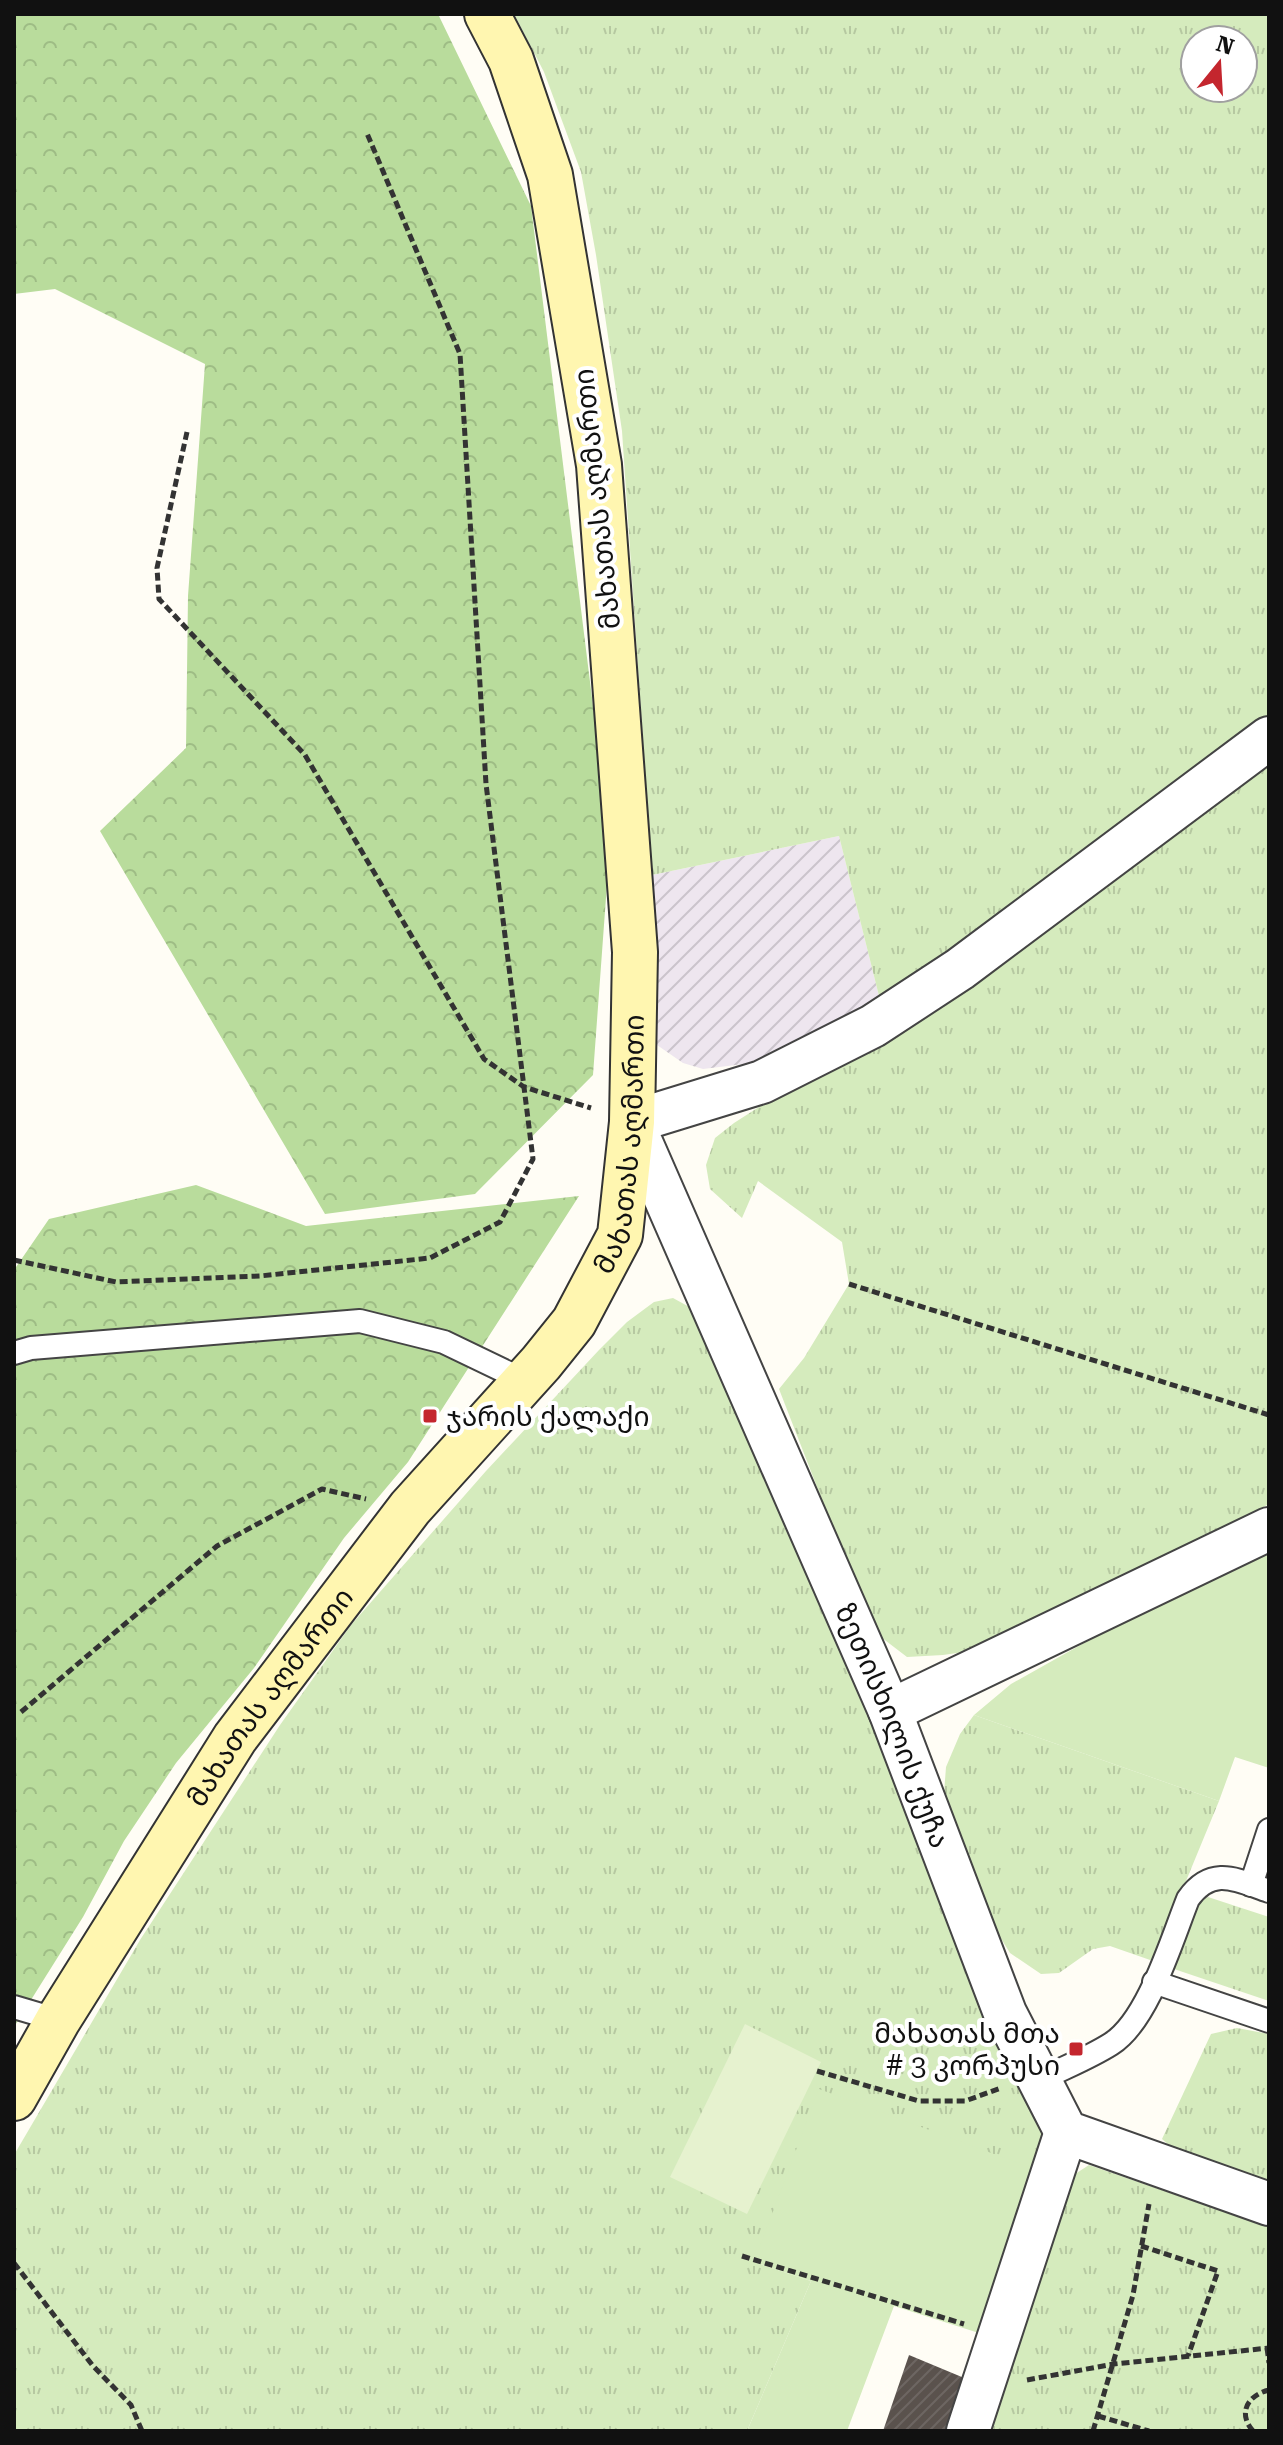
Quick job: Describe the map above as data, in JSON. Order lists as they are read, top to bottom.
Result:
{
  "streets": {
    "main road": ["მახათას აღმართი"],
    "street": ["ზეთისხილის ქუჩა"]
  },
  "crossings": [
    ["მახათას აღმართი", "ზეთისხილის ქუჩა"]
  ],
  "places": {
    "transit": ["ჯარის ქალაქი", "მახათას მთა # 3 კორპუსი"]
  },
  "north": "top"
}
